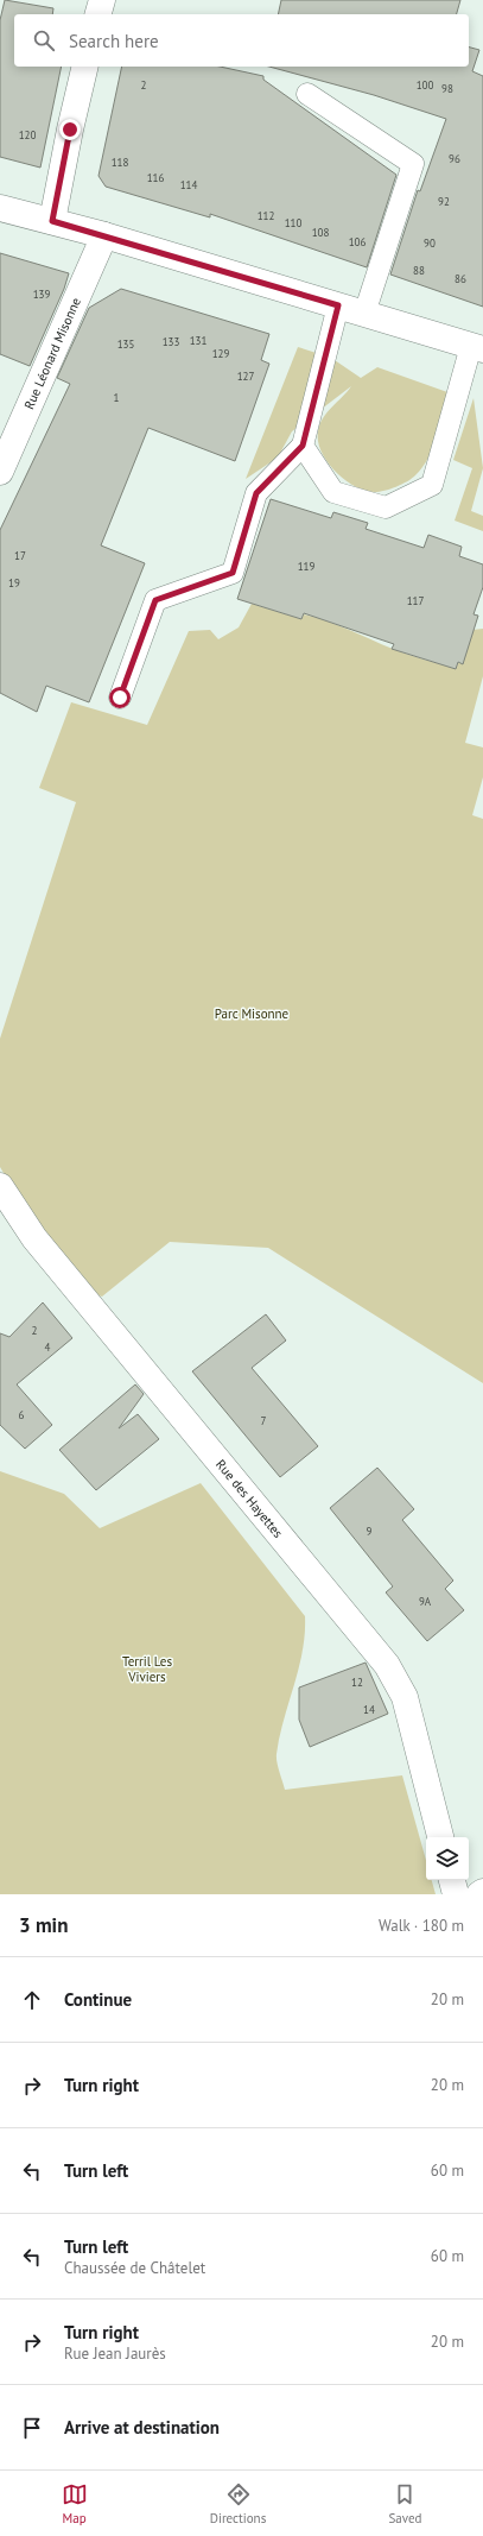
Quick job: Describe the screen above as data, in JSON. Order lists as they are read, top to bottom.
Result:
{
  "streets": {
    "street": ["Rue Léonard Misonne", "Rue des Hayettes"]
  },
  "parks": ["Parc Misonne", "Terril Les Viviers"],
  "house_numbers": [
    "2",
    "100",
    "98",
    "120",
    "96",
    "118",
    "116",
    "114",
    "92",
    "112",
    "110",
    "108",
    "106",
    "90",
    "88",
    "86",
    "139",
    "131",
    "133",
    "135",
    "129",
    "127",
    "1",
    "17",
    "119",
    "19",
    "117",
    "2",
    "4",
    "6",
    "7",
    "9",
    "9A",
    "12",
    "14"
  ],
  "page": {
    "search": "Search here",
    "heading": ["3 min", "Walk · 180 m"],
    "list": [
      ["Continue", "20 m"],
      ["Turn right", "20 m"],
      ["Turn left", "60 m"],
      ["Turn left", "Chaussée de Châtelet", "60 m"],
      ["Turn right", "Rue Jean Jaurès", "20 m"],
      "Arrive at destination"
    ],
    "nav": ["Map", "Directions", "Saved"]
  }
}
